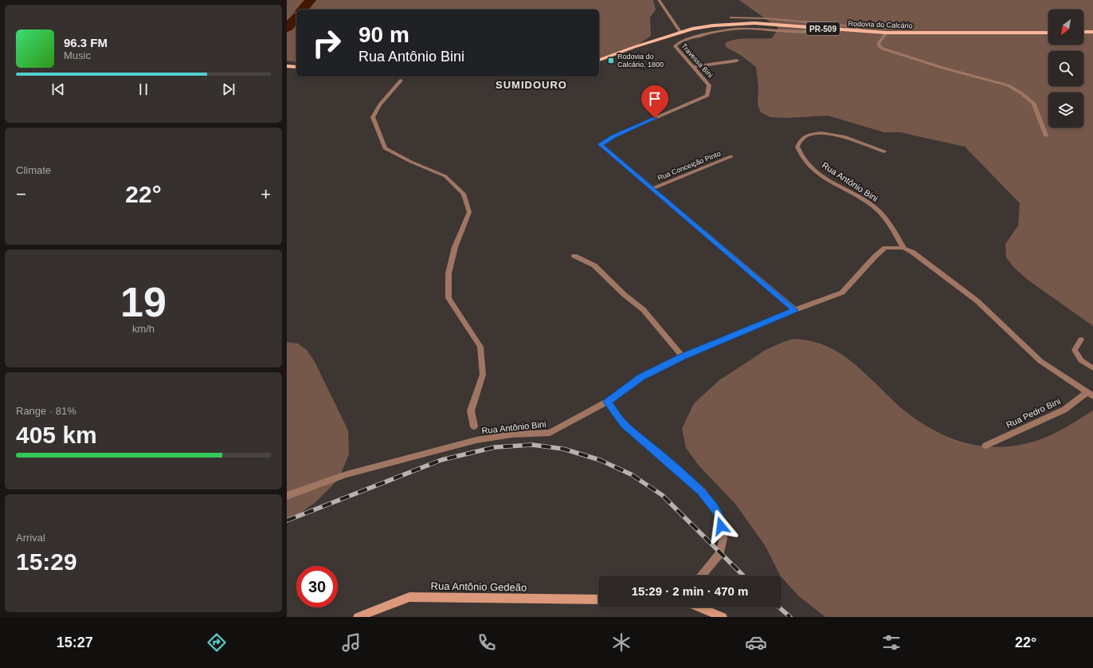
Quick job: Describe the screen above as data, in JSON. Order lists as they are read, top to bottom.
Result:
{
  "streets": {
    "main road": ["Rodovia do Calcário", "PR-509"],
    "street": [
      "Travessa Bini",
      "Rua Conceição Pinto",
      "Rua Antônio Bini",
      "Rua Pedro Bini",
      "Rua Antônio Gedeão"
    ]
  },
  "crossings": [
    ["Rodovia do Calcário", "Travessa Bini"],
    ["Travessa Bini", "Rua Conceição Pinto"],
    ["Travessa Bini", "Rua Antônio Bini"],
    ["Rua Antônio Bini", "Rua Pedro Bini"]
  ],
  "districts": ["SUMIDOURO"],
  "places": {
    "transit": ["Rodovia do Calcário, 1800"]
  },
  "north": "bottom left",
  "page": {
    "turn": ["90 m", "Rua Antônio Bini"],
    "song": ["96.3 FM", "Music"],
    "tile": [
      "Climate",
      ["19", "km/h"],
      ["Range · 81%", "405 km"],
      ["Arrival", "15:29"]
    ],
    "heat": ["−", "22°", "+"],
    "limit": "30",
    "trip": "15:29 · 2 min · 470 m",
    "tabs": ["15:27", "22°"]
  }
}
